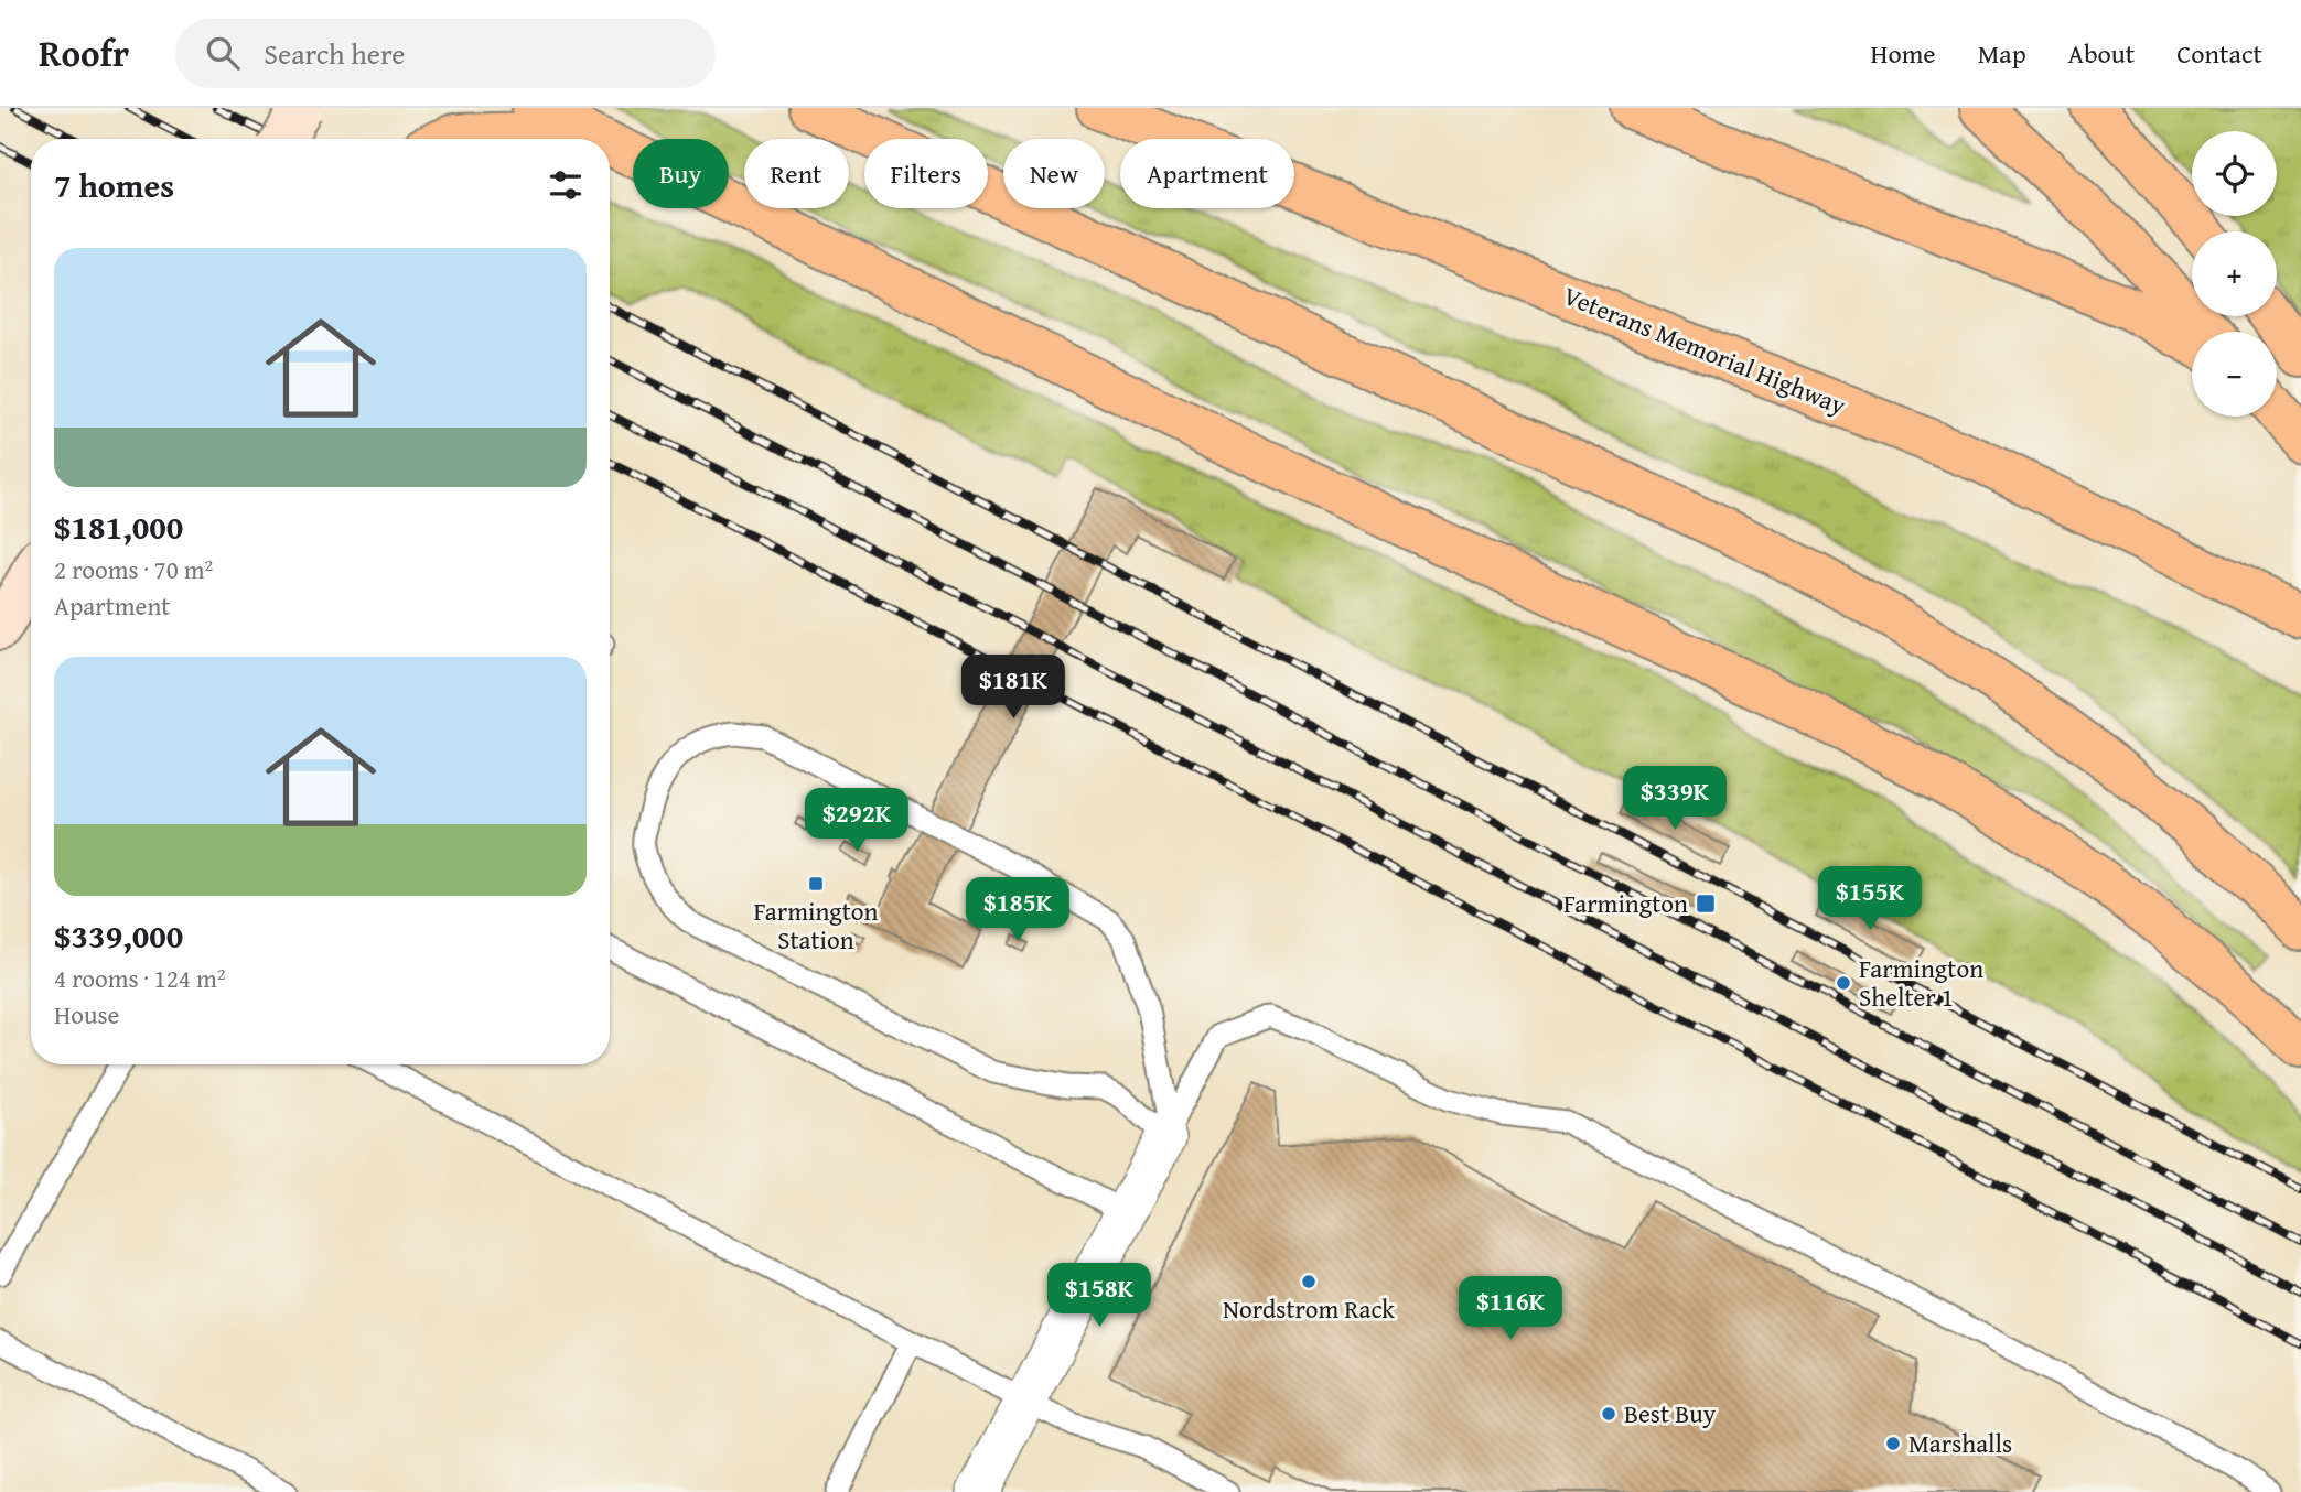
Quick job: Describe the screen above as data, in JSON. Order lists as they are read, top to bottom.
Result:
{
  "streets": {
    "highway": ["Veterans Memorial Highway"]
  },
  "places": {
    "transit": ["Farmington Station", "Farmington"],
    "other": [
      "Farmington Shelter 1",
      "Nordstrom Rack",
      "Best Buy",
      "Marshalls"
    ]
  },
  "page": {
    "header": "Roofr",
    "search": "Search here",
    "nav": [
      "Home",
      "Map",
      "About",
      "Contact"
    ],
    "map_buttons": ["+", "−"],
    "chip": [
      "Buy",
      "Rent",
      "Filters",
      "New",
      "Apartment"
    ],
    "heading": "7 homes",
    "list": [
      {
        "name": "$181,000",
        "note": "2 rooms · 70 m² · Apartment"
      },
      {
        "name": "$339,000",
        "note": "4 rooms · 124 m² · House"
      }
    ],
    "price": [
      "$181K",
      "$339K",
      "$292K",
      "$155K",
      "$185K",
      "$158K",
      "$116K"
    ]
  }
}
